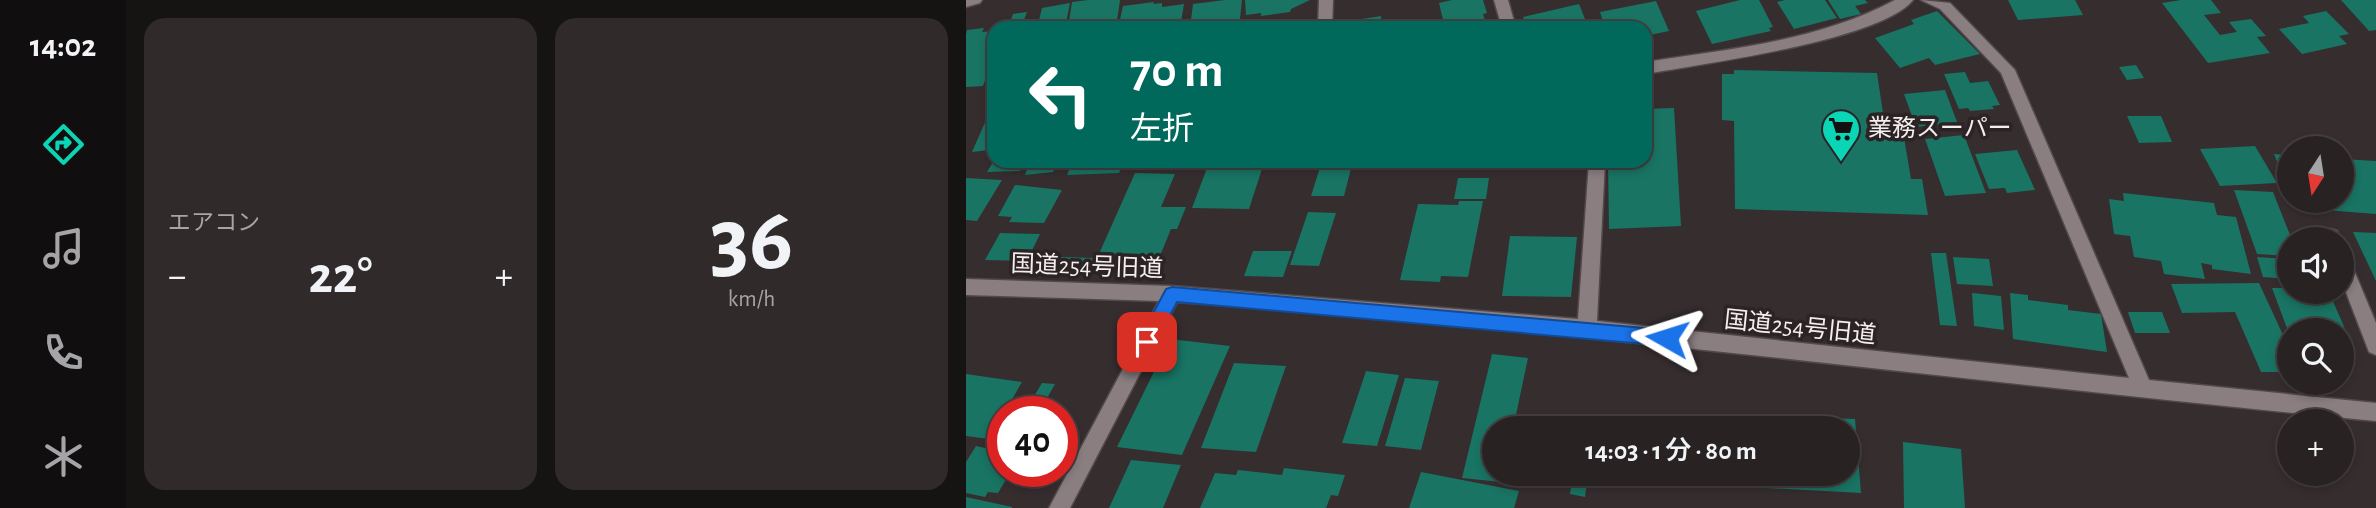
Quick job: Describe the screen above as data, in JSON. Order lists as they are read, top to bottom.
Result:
{
  "streets": {
    "street": ["国道254号旧道"]
  },
  "places": {
    "supermarket": ["業務スーパー"]
  },
  "north": "bottom",
  "page": {
    "tabs": "14:02",
    "tile": [
      "エアコン",
      ["36", "km/h"]
    ],
    "turn": ["70 m", "左折"],
    "map_buttons": "+",
    "heat": ["−", "22°", "+"],
    "limit": "40",
    "trip": "14:03 · 1 分 · 80 m"
  }
}
